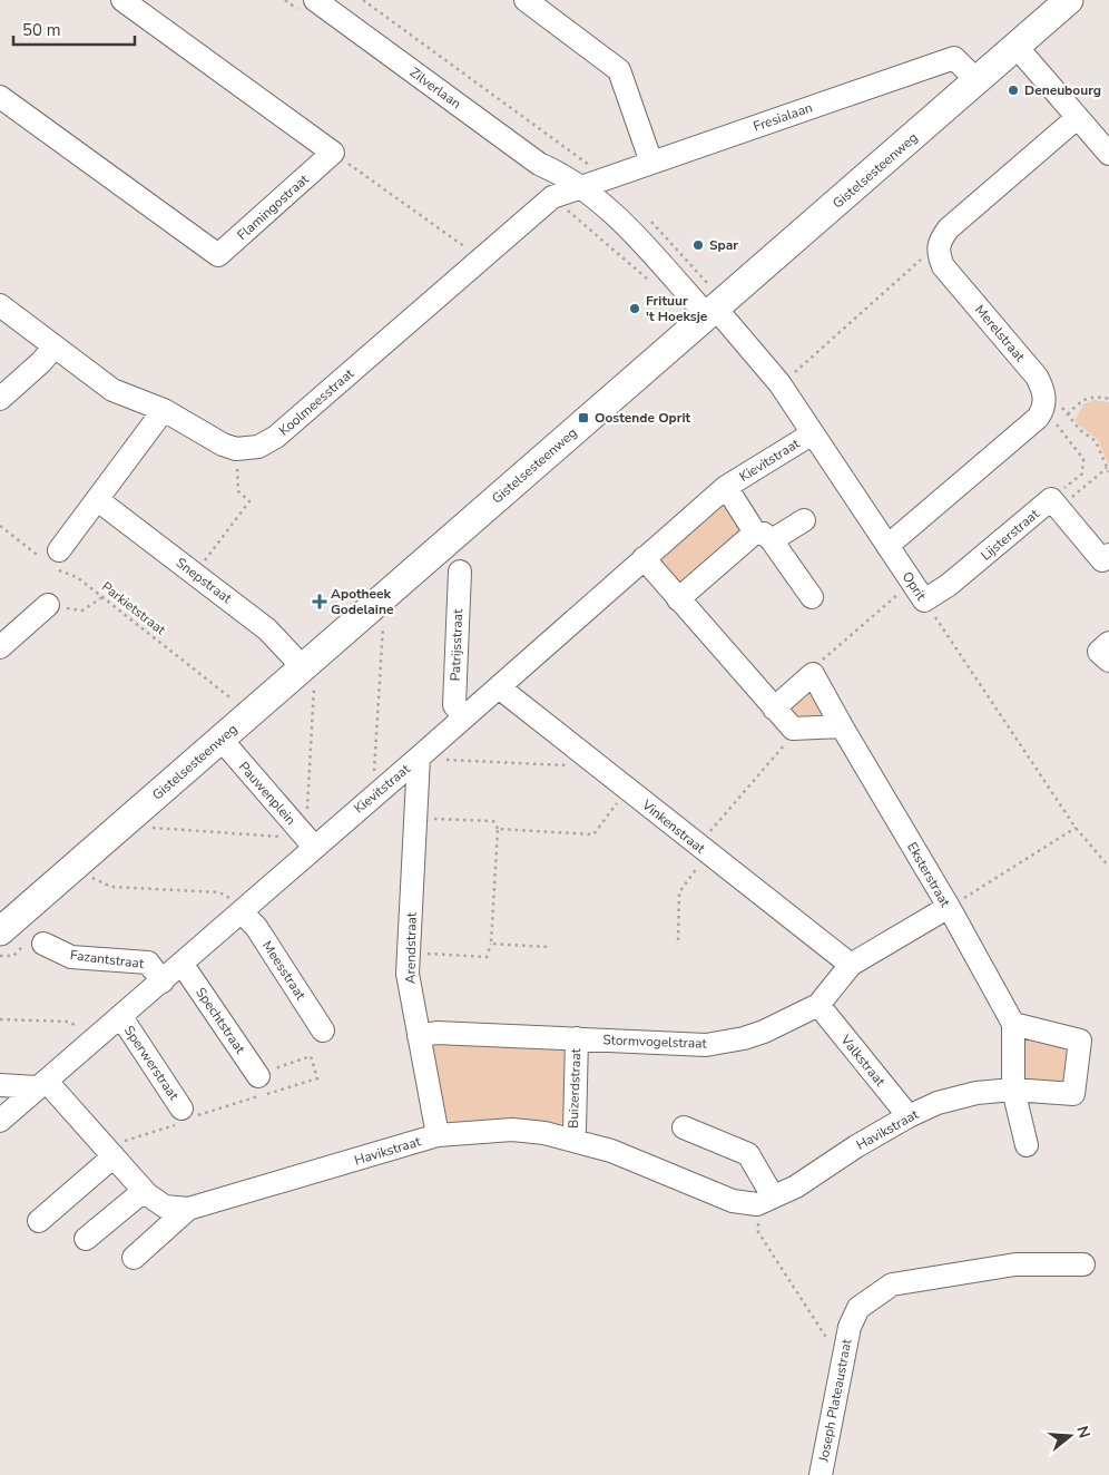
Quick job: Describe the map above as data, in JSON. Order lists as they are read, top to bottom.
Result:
{
  "streets": {
    "main road": ["Gistelsesteenweg"],
    "street": [
      "Zilverlaan",
      "Fresialaan",
      "Flamingostraat",
      "Merelstraat",
      "Koolmeesstraat",
      "Kievitstraat",
      "Lijsterstraat",
      "Snepstraat",
      "Oprit",
      "Patrijsstraat",
      "Pauwenplein",
      "Vinkenstraat",
      "Eksterstraat",
      "Arendstraat",
      "Fazantstraat",
      "Meesstraat",
      "Spechtstraat",
      "Stormvogelstraat",
      "Valkstraat",
      "Sperwerstraat",
      "Buizerdstraat",
      "Havikstraat",
      "Joseph Plateaustraat"
    ],
    "path": ["Parkietstraat"]
  },
  "crossings": [
    ["Zilverlaan", "Fresialaan"],
    ["Zilverlaan", "Gistelsesteenweg"],
    ["Zilverlaan", "Koolmeesstraat"],
    ["Zilverlaan", "Oprit"],
    ["Fresialaan", "Gistelsesteenweg"],
    ["Fresialaan", "Koolmeesstraat"],
    ["Gistelsesteenweg", "Snepstraat"],
    ["Gistelsesteenweg", "Oprit"],
    ["Gistelsesteenweg", "Parkietstraat"],
    ["Gistelsesteenweg", "Pauwenplein"],
    ["Kievitstraat", "Oprit"],
    ["Kievitstraat", "Patrijsstraat"],
    ["Kievitstraat", "Pauwenplein"],
    ["Kievitstraat", "Vinkenstraat"],
    ["Kievitstraat", "Arendstraat"],
    ["Kievitstraat", "Fazantstraat"],
    ["Kievitstraat", "Meesstraat"],
    ["Kievitstraat", "Spechtstraat"],
    ["Kievitstraat", "Sperwerstraat"],
    ["Kievitstraat", "Havikstraat"],
    ["Lijsterstraat", "Oprit"],
    ["Vinkenstraat", "Stormvogelstraat"],
    ["Eksterstraat", "Stormvogelstraat"],
    ["Eksterstraat", "Havikstraat"],
    ["Arendstraat", "Stormvogelstraat"],
    ["Arendstraat", "Havikstraat"],
    ["Stormvogelstraat", "Valkstraat"],
    ["Stormvogelstraat", "Buizerdstraat"],
    ["Valkstraat", "Havikstraat"],
    ["Buizerdstraat", "Havikstraat"]
  ],
  "places": {
    "other": ["Deneubourg", "Spar", "Frituur 't Hoeksje"],
    "transit": ["Oostende Oprit"],
    "health": ["Apotheek Godelaine"]
  },
  "scale_bar": "50 m",
  "north": "right"
}
